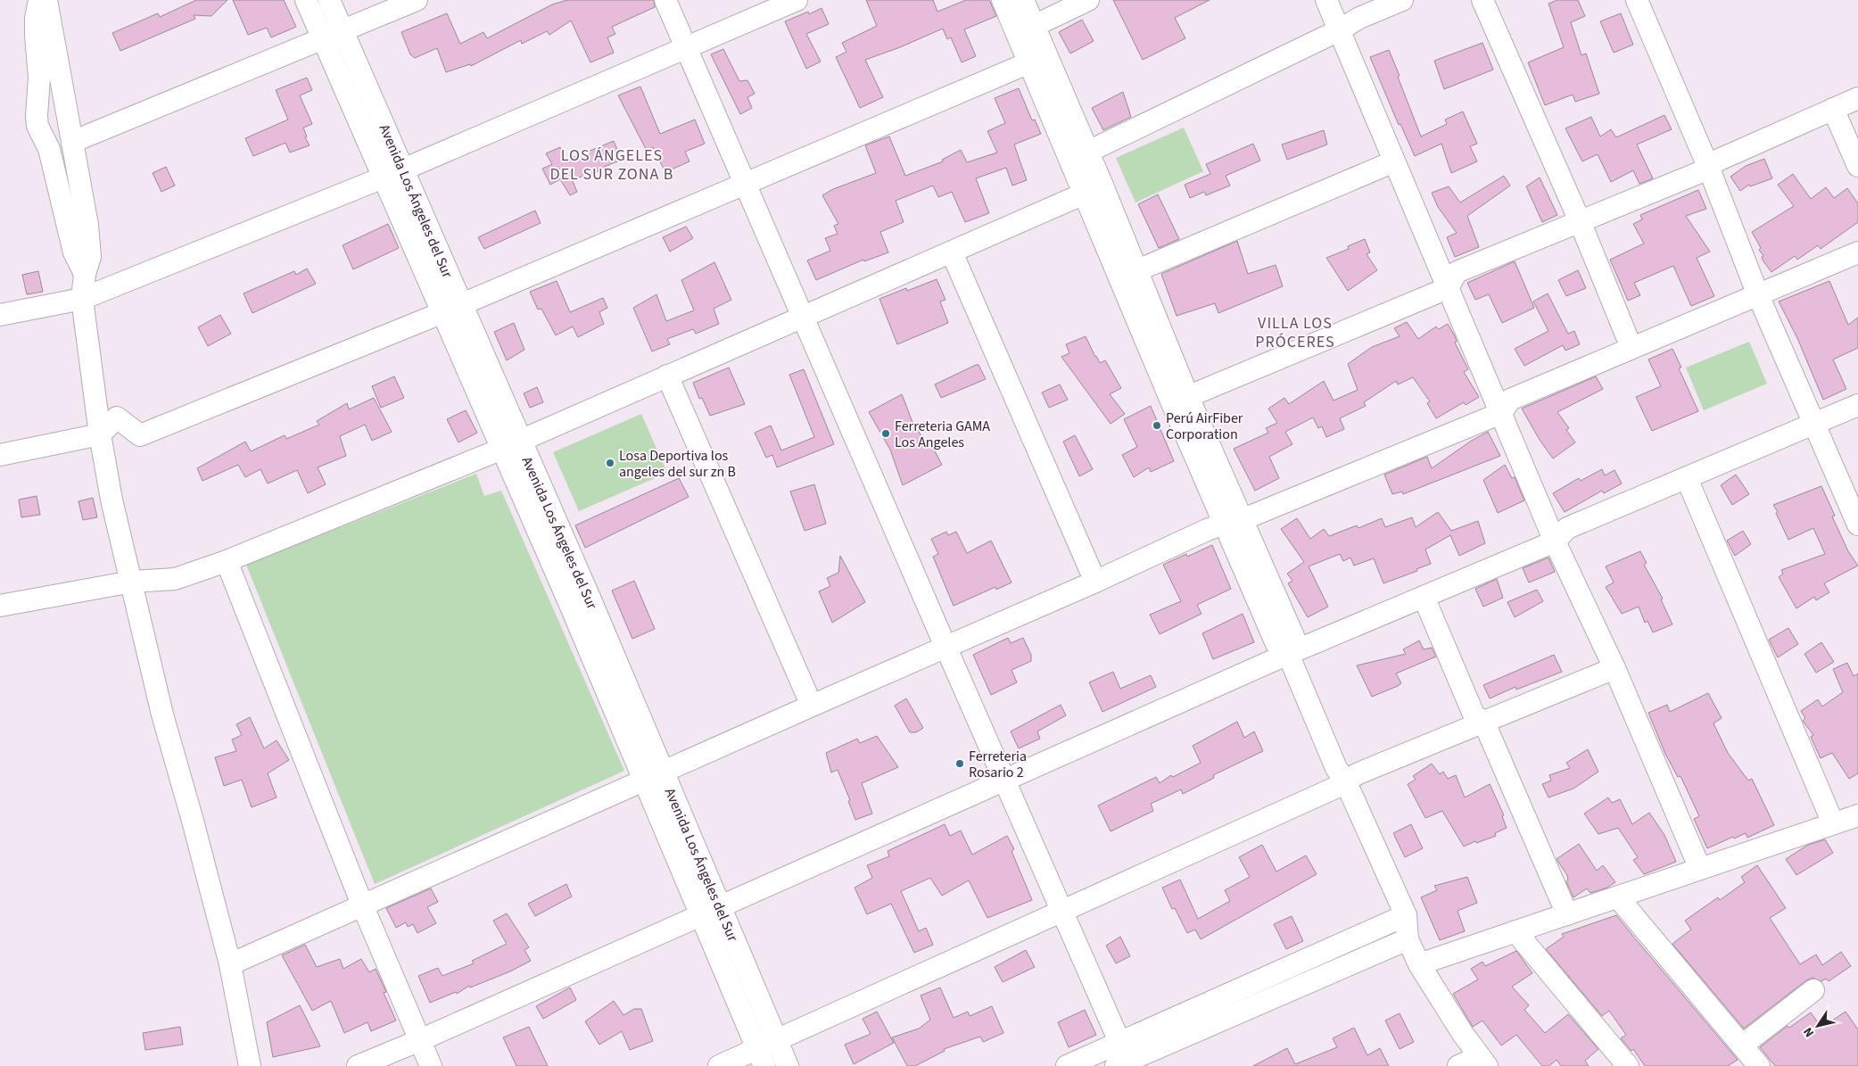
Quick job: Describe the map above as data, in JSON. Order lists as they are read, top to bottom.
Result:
{
  "streets": {
    "street": ["Avenida Los Ángeles del Sur"]
  },
  "districts": ["LOS ÁNGELES DEL SUR ZONA B", "VILLA LOS PRÓCERES"],
  "places": [
    "Perú AirFiber Corporation",
    "Ferreteria GAMA Los Angeles",
    "Losa Deportiva los angeles del sur zn B",
    "Ferreteria Rosario 2"
  ],
  "north": "bottom left"
}
